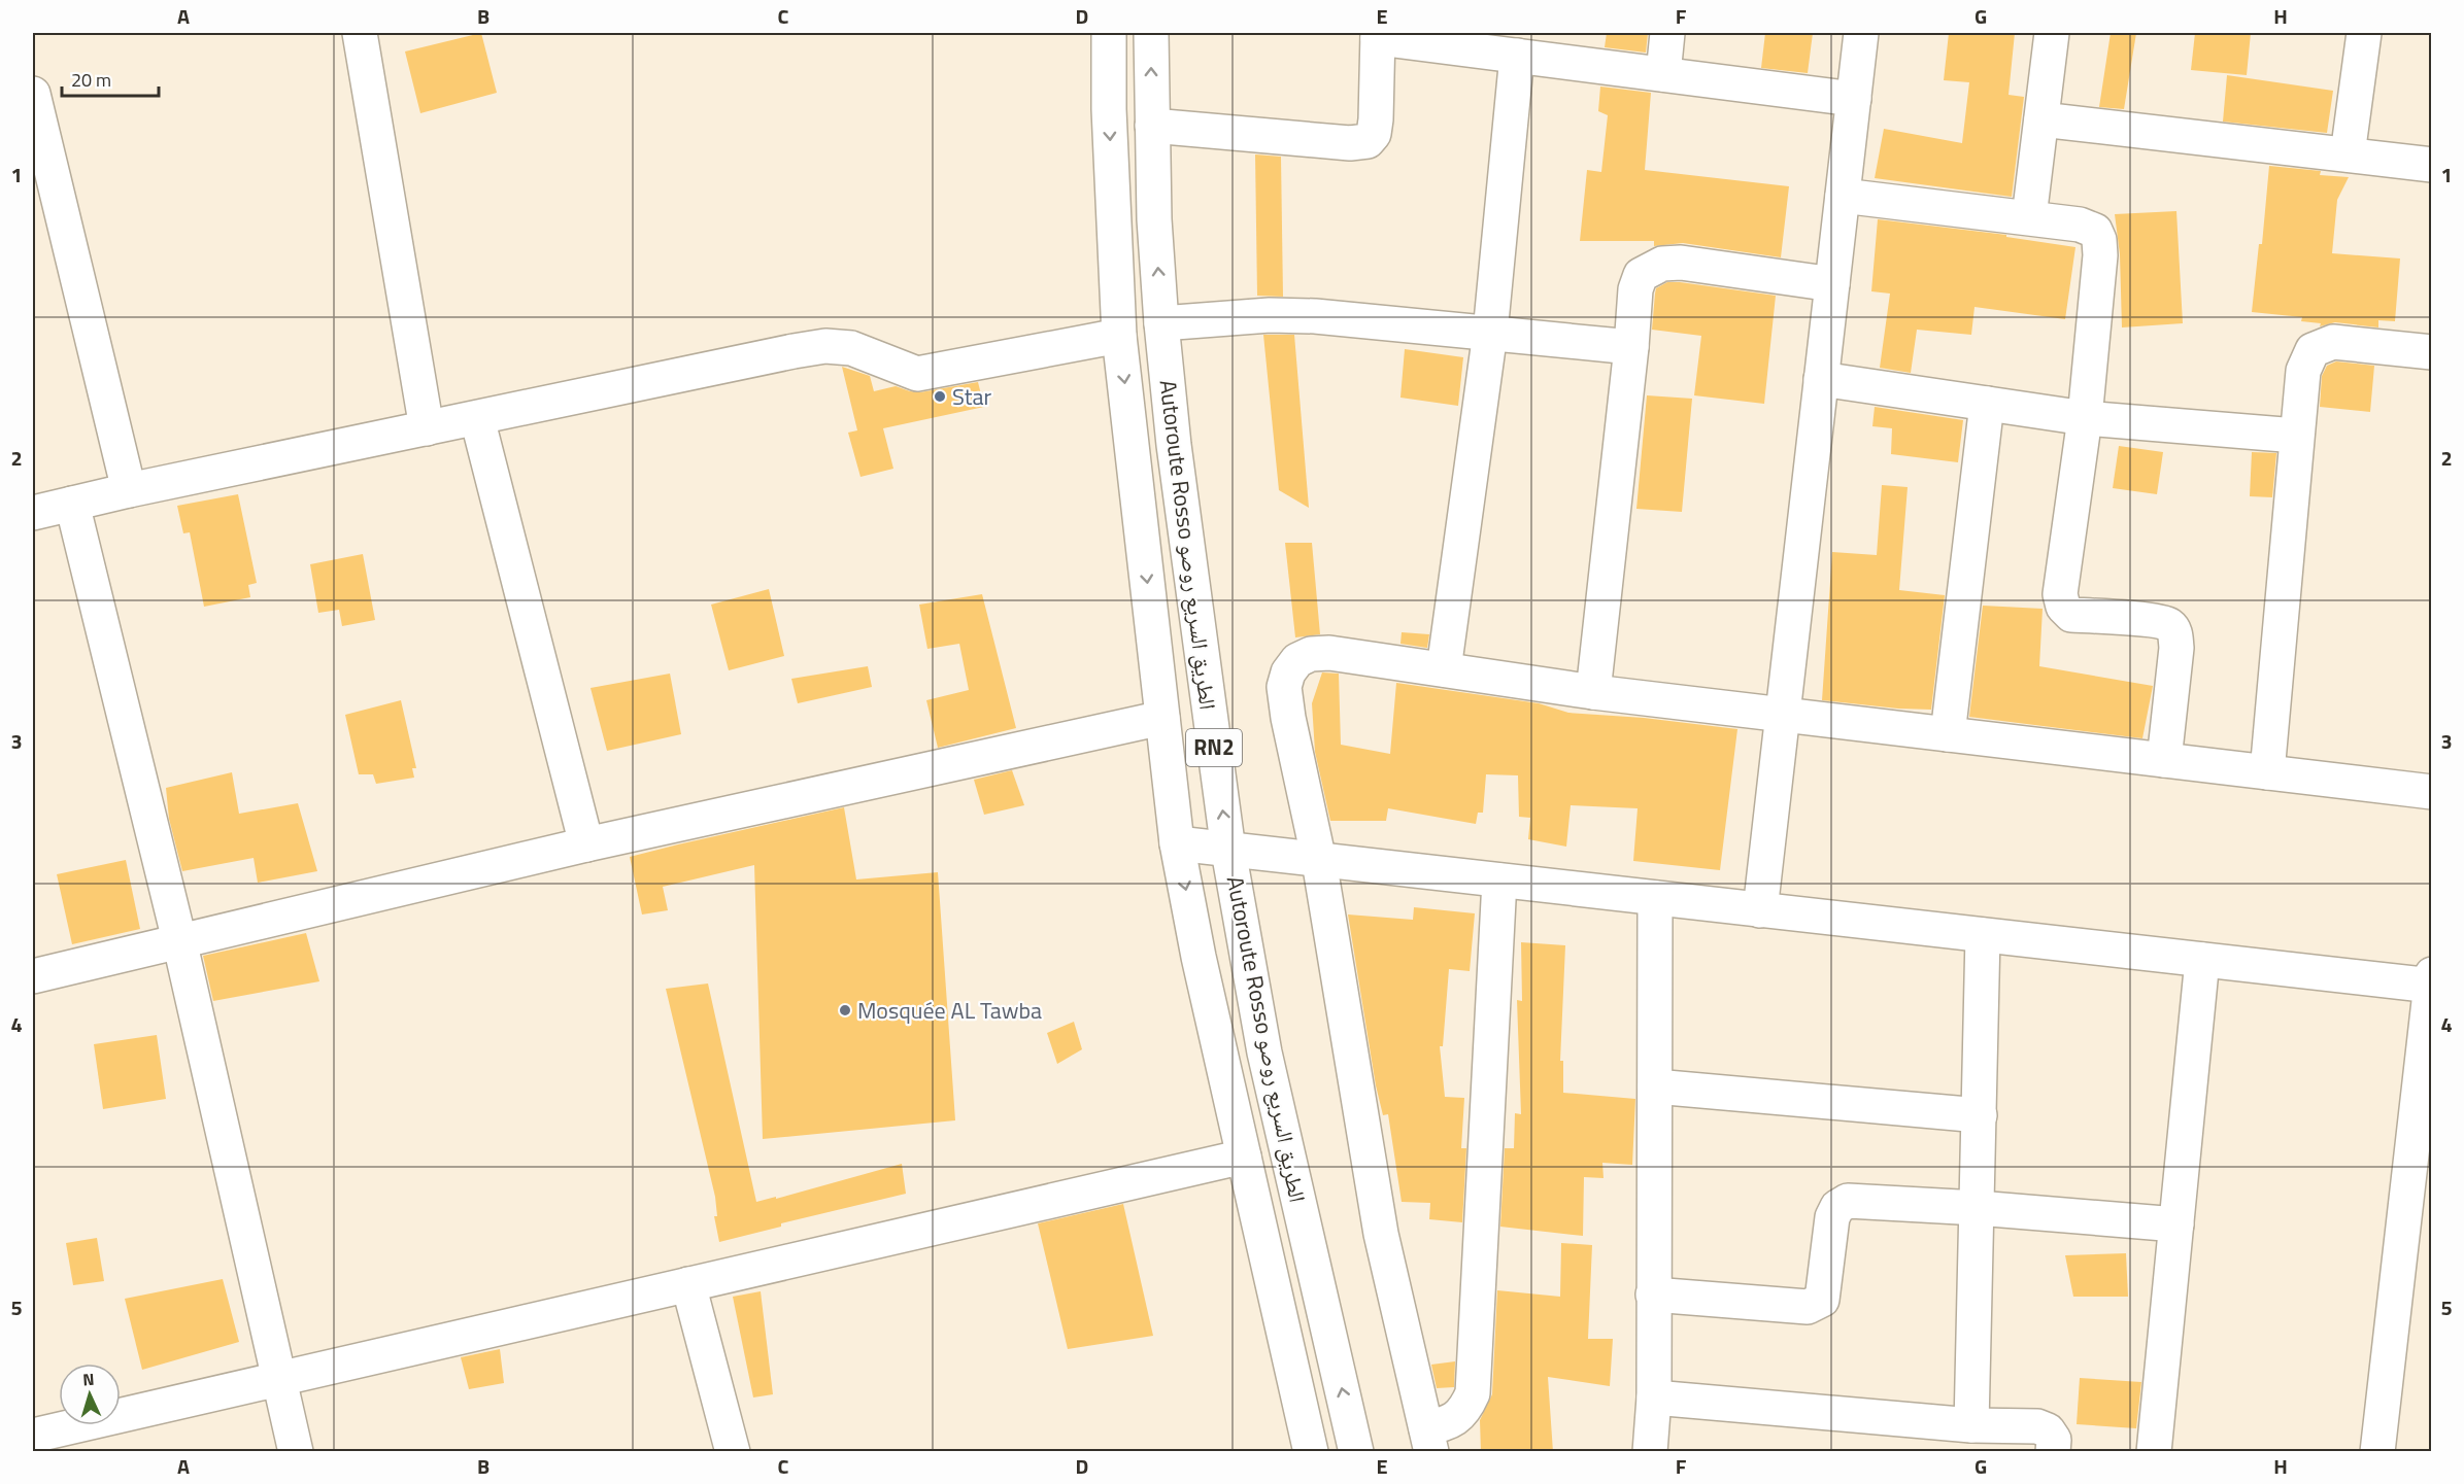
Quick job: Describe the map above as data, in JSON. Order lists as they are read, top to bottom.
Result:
{
  "streets": {
    "main road": ["Autoroute Rosso الطريق السريع روصو", "RN2"]
  },
  "places": ["Star", "Mosquée AL Tawba"],
  "scale_bar": "20 m",
  "north": "top",
  "grid": {
    "columns": [
      "A",
      "B",
      "C",
      "D",
      "E",
      "F",
      "G",
      "H"
    ],
    "rows": [
      "1",
      "2",
      "3",
      "4",
      "5"
    ]
  }
}
